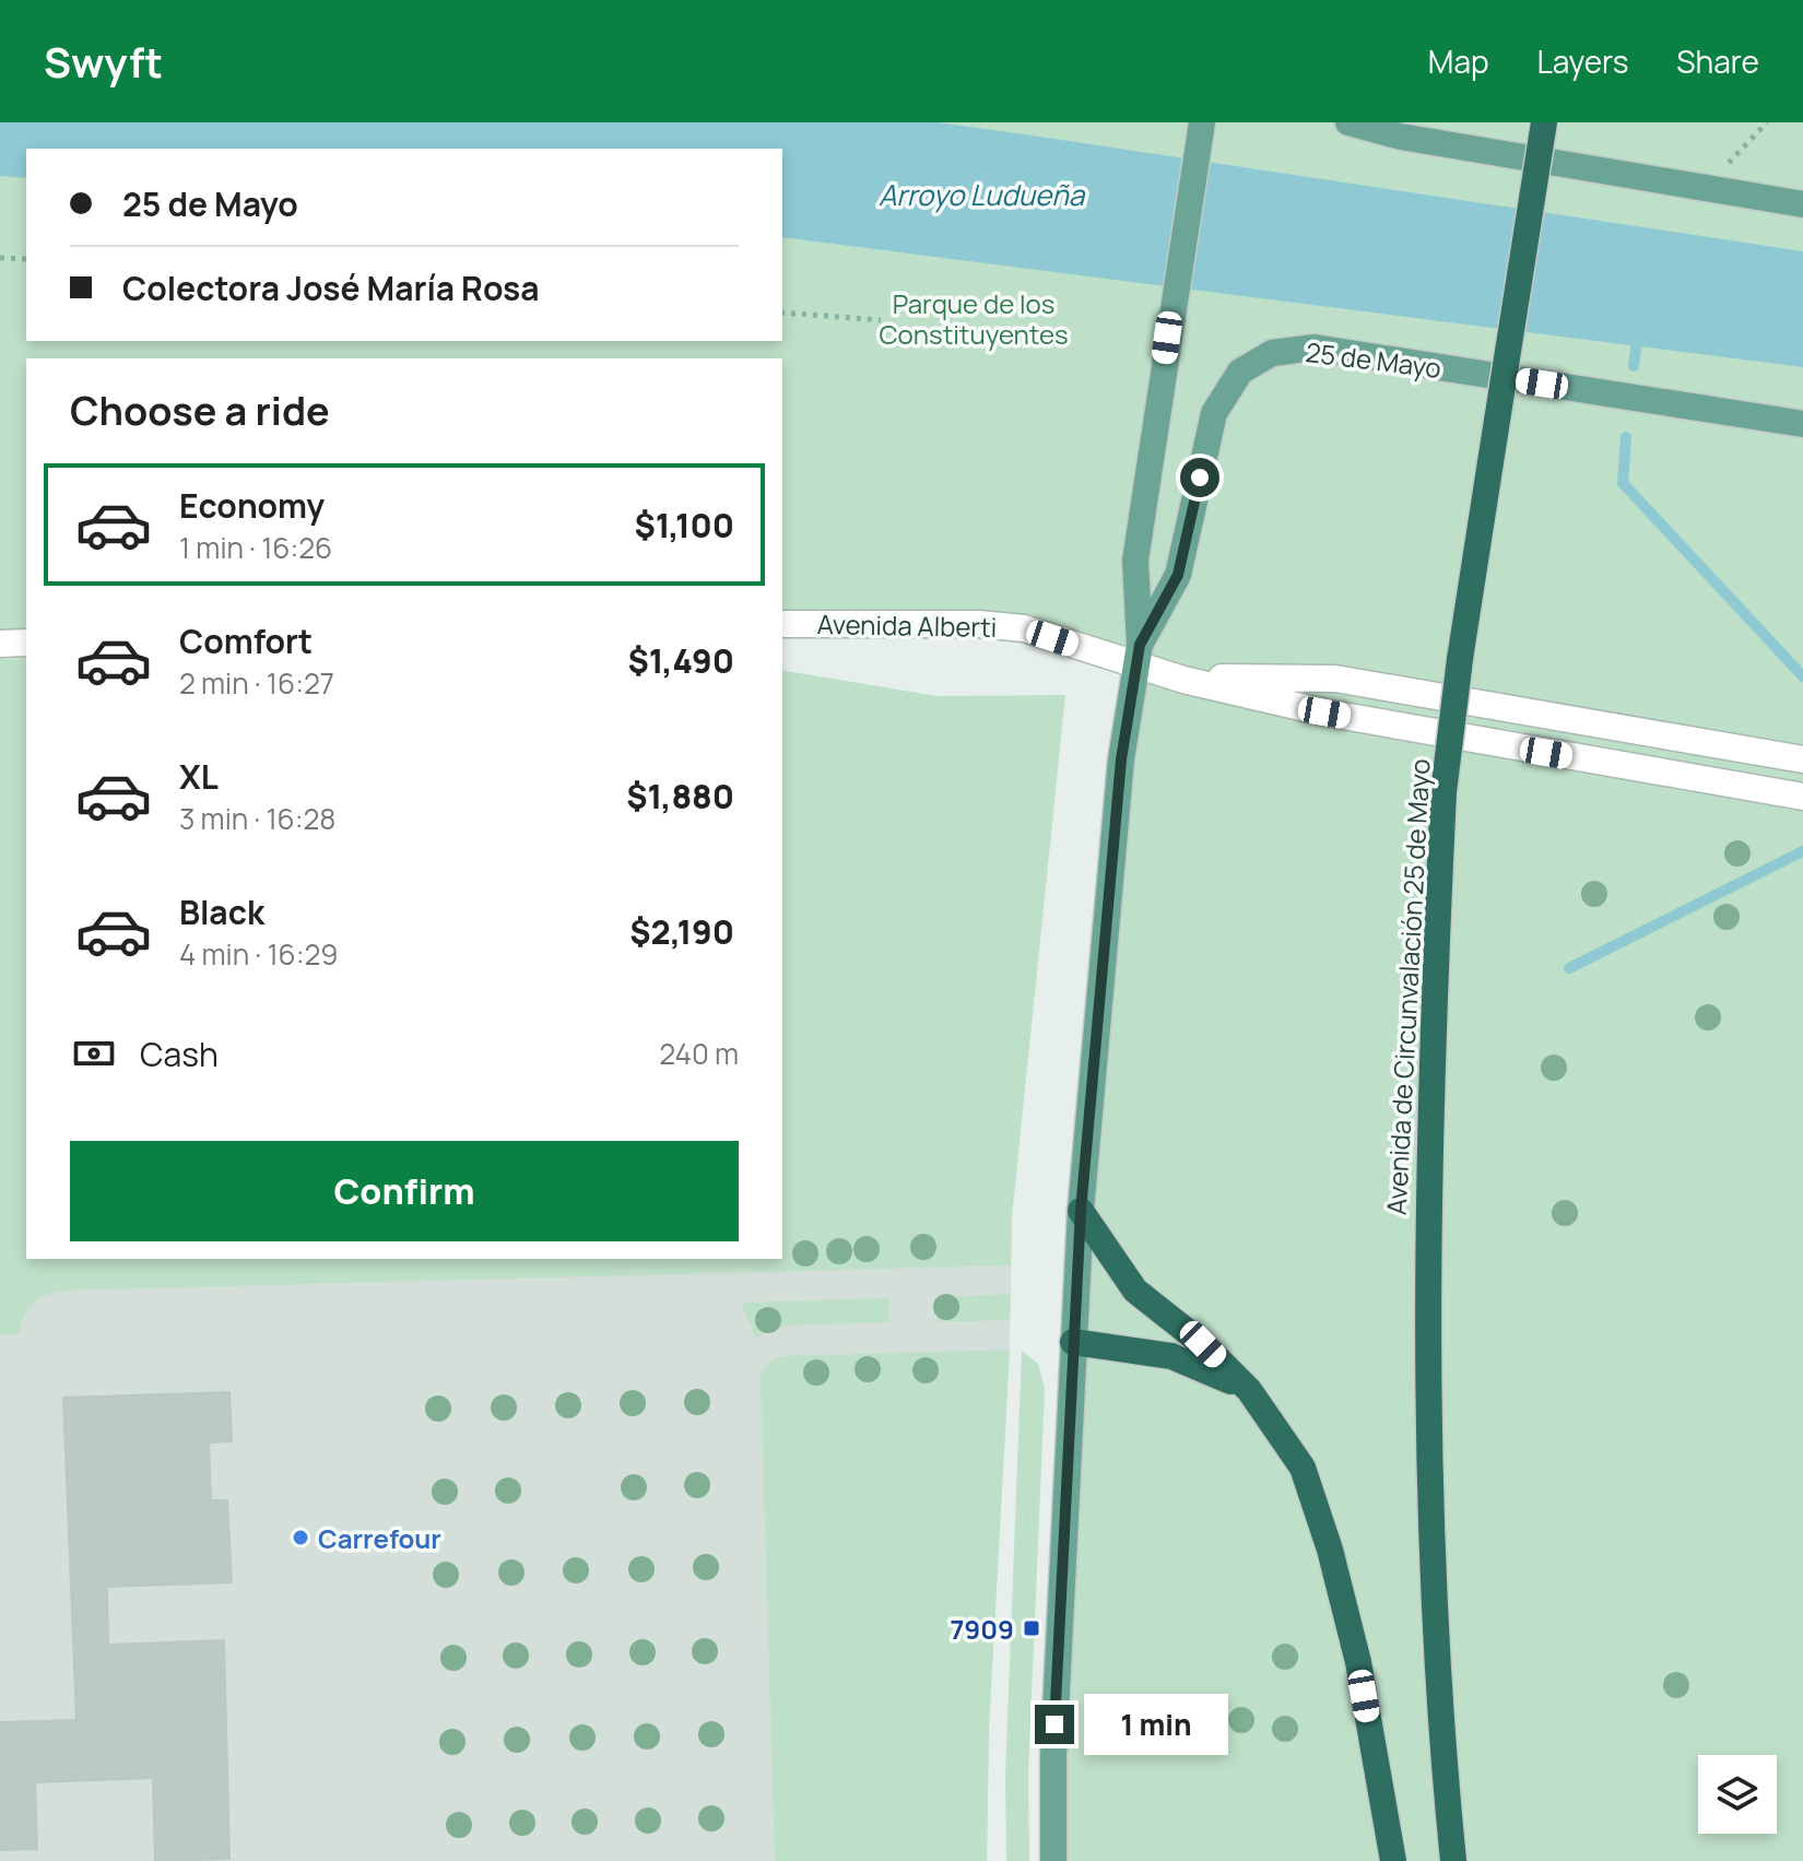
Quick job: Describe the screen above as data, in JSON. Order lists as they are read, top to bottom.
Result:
{
  "streets": {
    "highway": ["Avenida de Circunvalación 25 de Mayo"],
    "main road": ["25 de Mayo"],
    "street": ["Avenida Alberti"]
  },
  "crossings": [
    ["25 de Mayo", "Avenida Alberti"]
  ],
  "water": ["Arroyo Ludueña"],
  "parks": ["Parque de los Constituyentes"],
  "places": {
    "other": ["Carrefour"],
    "transit": ["7909"]
  },
  "page": {
    "header": "Swyft",
    "nav": ["Map", "Layers", "Share"],
    "banner": ["25 de Mayo", "Colectora José María Rosa"],
    "heading": "Choose a ride",
    "list": [
      {
        "name": "Economy",
        "note": "1 min · 16:26",
        "value": "$1,100"
      },
      {
        "name": "Comfort",
        "note": "2 min · 16:27",
        "value": "$1,490"
      },
      {
        "name": "XL",
        "note": "3 min · 16:28",
        "value": "$1,880"
      },
      {
        "name": "Black",
        "note": "4 min · 16:29",
        "value": "$2,190"
      }
    ],
    "pay": ["Cash", "240 m"],
    "buttons": "Confirm",
    "bubble": "1 min"
  }
}
